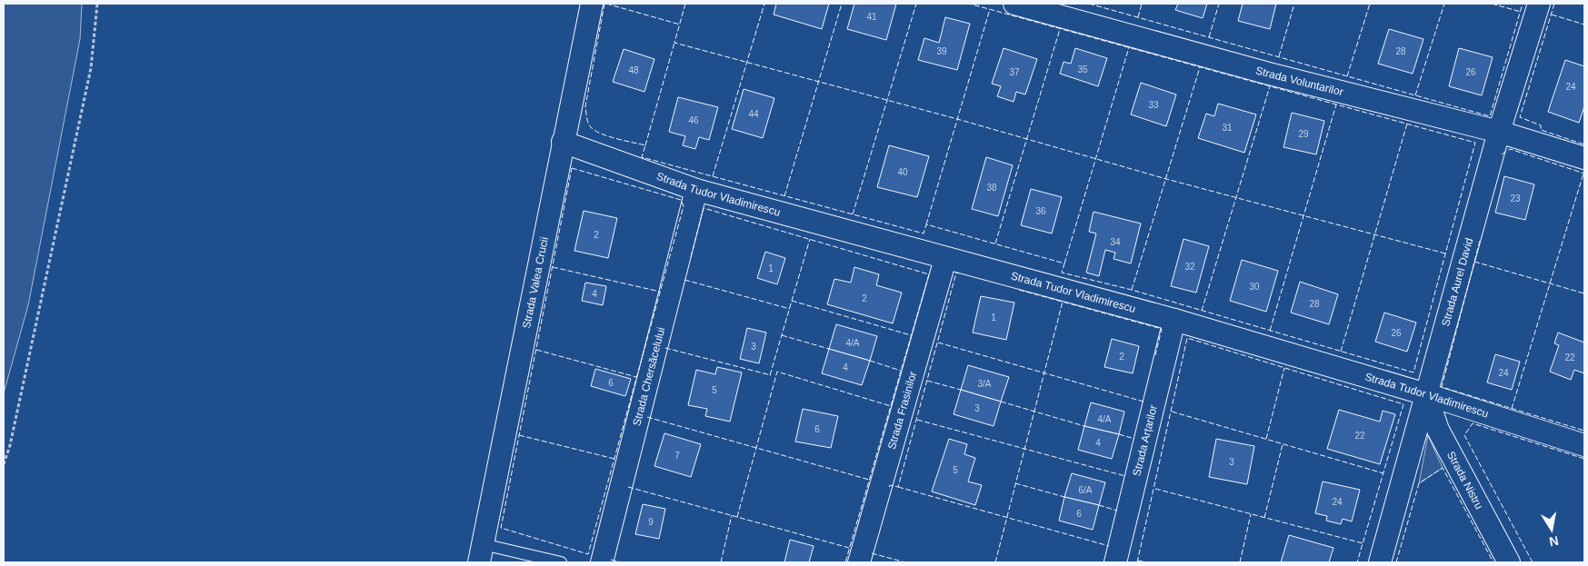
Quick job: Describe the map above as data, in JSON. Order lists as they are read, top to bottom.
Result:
{
  "streets": {
    "street": [
      "Strada Voluntarilor",
      "Strada Tudor Vladimirescu",
      "Strada Valea Crucii",
      "Strada Aurel David",
      "Strada Chersăcelului",
      "Strada Frasinilor",
      "Strada Arțarilor",
      "Strada Nistru"
    ]
  },
  "crossings": [
    ["Strada Voluntarilor", "Strada Aurel David"],
    ["Strada Tudor Vladimirescu", "Strada Valea Crucii"],
    ["Strada Tudor Vladimirescu", "Strada Aurel David"],
    ["Strada Tudor Vladimirescu", "Strada Chersăcelului"],
    ["Strada Tudor Vladimirescu", "Strada Frasinilor"],
    ["Strada Tudor Vladimirescu", "Strada Arțarilor"],
    ["Strada Tudor Vladimirescu", "Strada Nistru"],
    ["Strada Aurel David", "Strada Nistru"]
  ],
  "house_numbers": [
    "41",
    "39",
    "28",
    "35",
    "48",
    "37",
    "26",
    "24",
    "33",
    "44",
    "46",
    "31",
    "29",
    "40",
    "38",
    "23",
    "36",
    "2",
    "34",
    "32",
    "1",
    "30",
    "4",
    "2",
    "28",
    "1",
    "26",
    "4/A",
    "3",
    "2",
    "22",
    "4",
    "24",
    "6",
    "3/A",
    "5",
    "3",
    "4/A",
    "6",
    "22",
    "4",
    "7",
    "3",
    "5",
    "6/A",
    "24",
    "6",
    "9"
  ],
  "north": "bottom"
}
